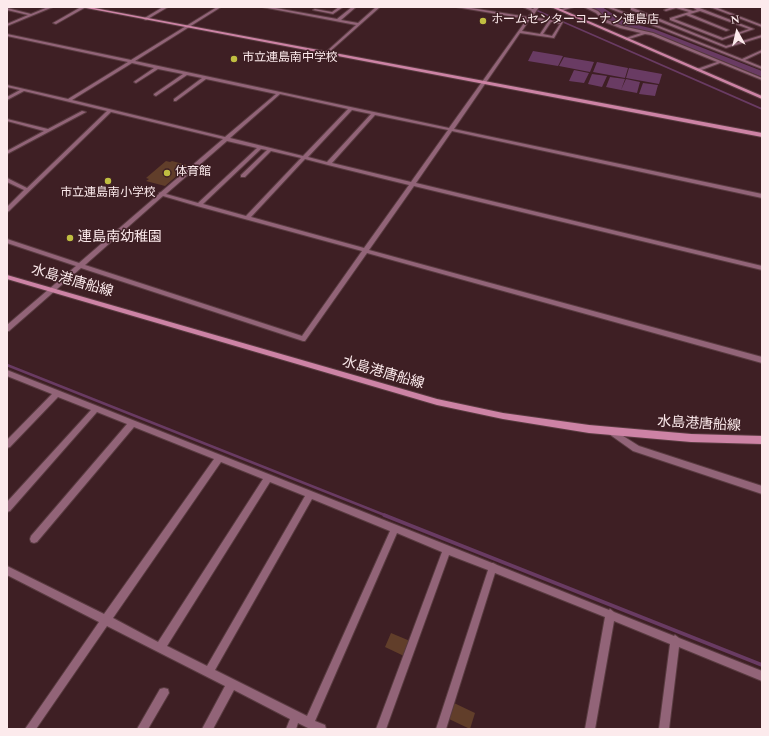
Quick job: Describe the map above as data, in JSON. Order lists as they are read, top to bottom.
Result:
{
  "streets": {
    "street": ["水島港唐船線"]
  },
  "places": [
    "ホームセンターコーナン連島店",
    "市立連島南中学校",
    "体育館",
    "市立連島南小学校",
    "連島南幼稚園"
  ],
  "north": "top"
}
